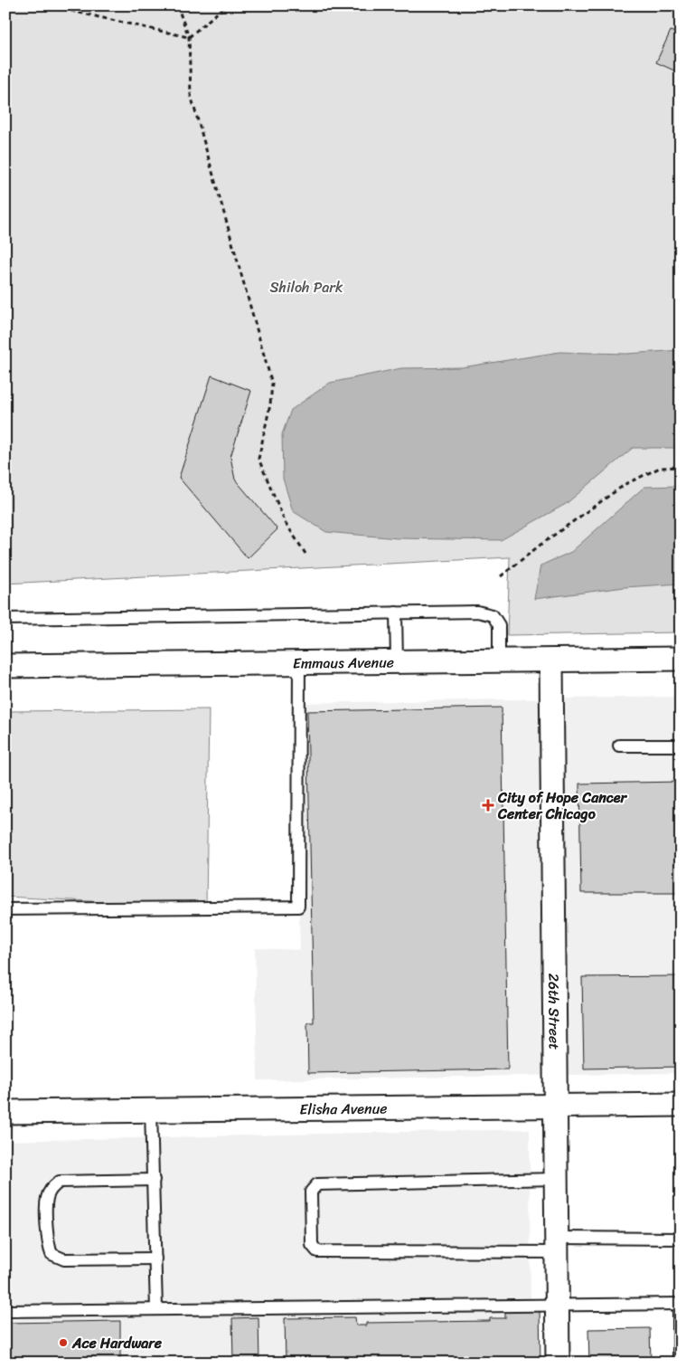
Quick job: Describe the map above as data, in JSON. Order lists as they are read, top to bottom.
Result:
{
  "streets": {
    "street": ["Emmaus Avenue", "26th Street", "Elisha Avenue"]
  },
  "crossings": [
    ["Emmaus Avenue", "26th Street"],
    ["26th Street", "Elisha Avenue"]
  ],
  "parks": ["Shiloh Park"],
  "places": {
    "health": ["City of Hope Cancer Center Chicago"],
    "other": ["Ace Hardware"]
  }
}
